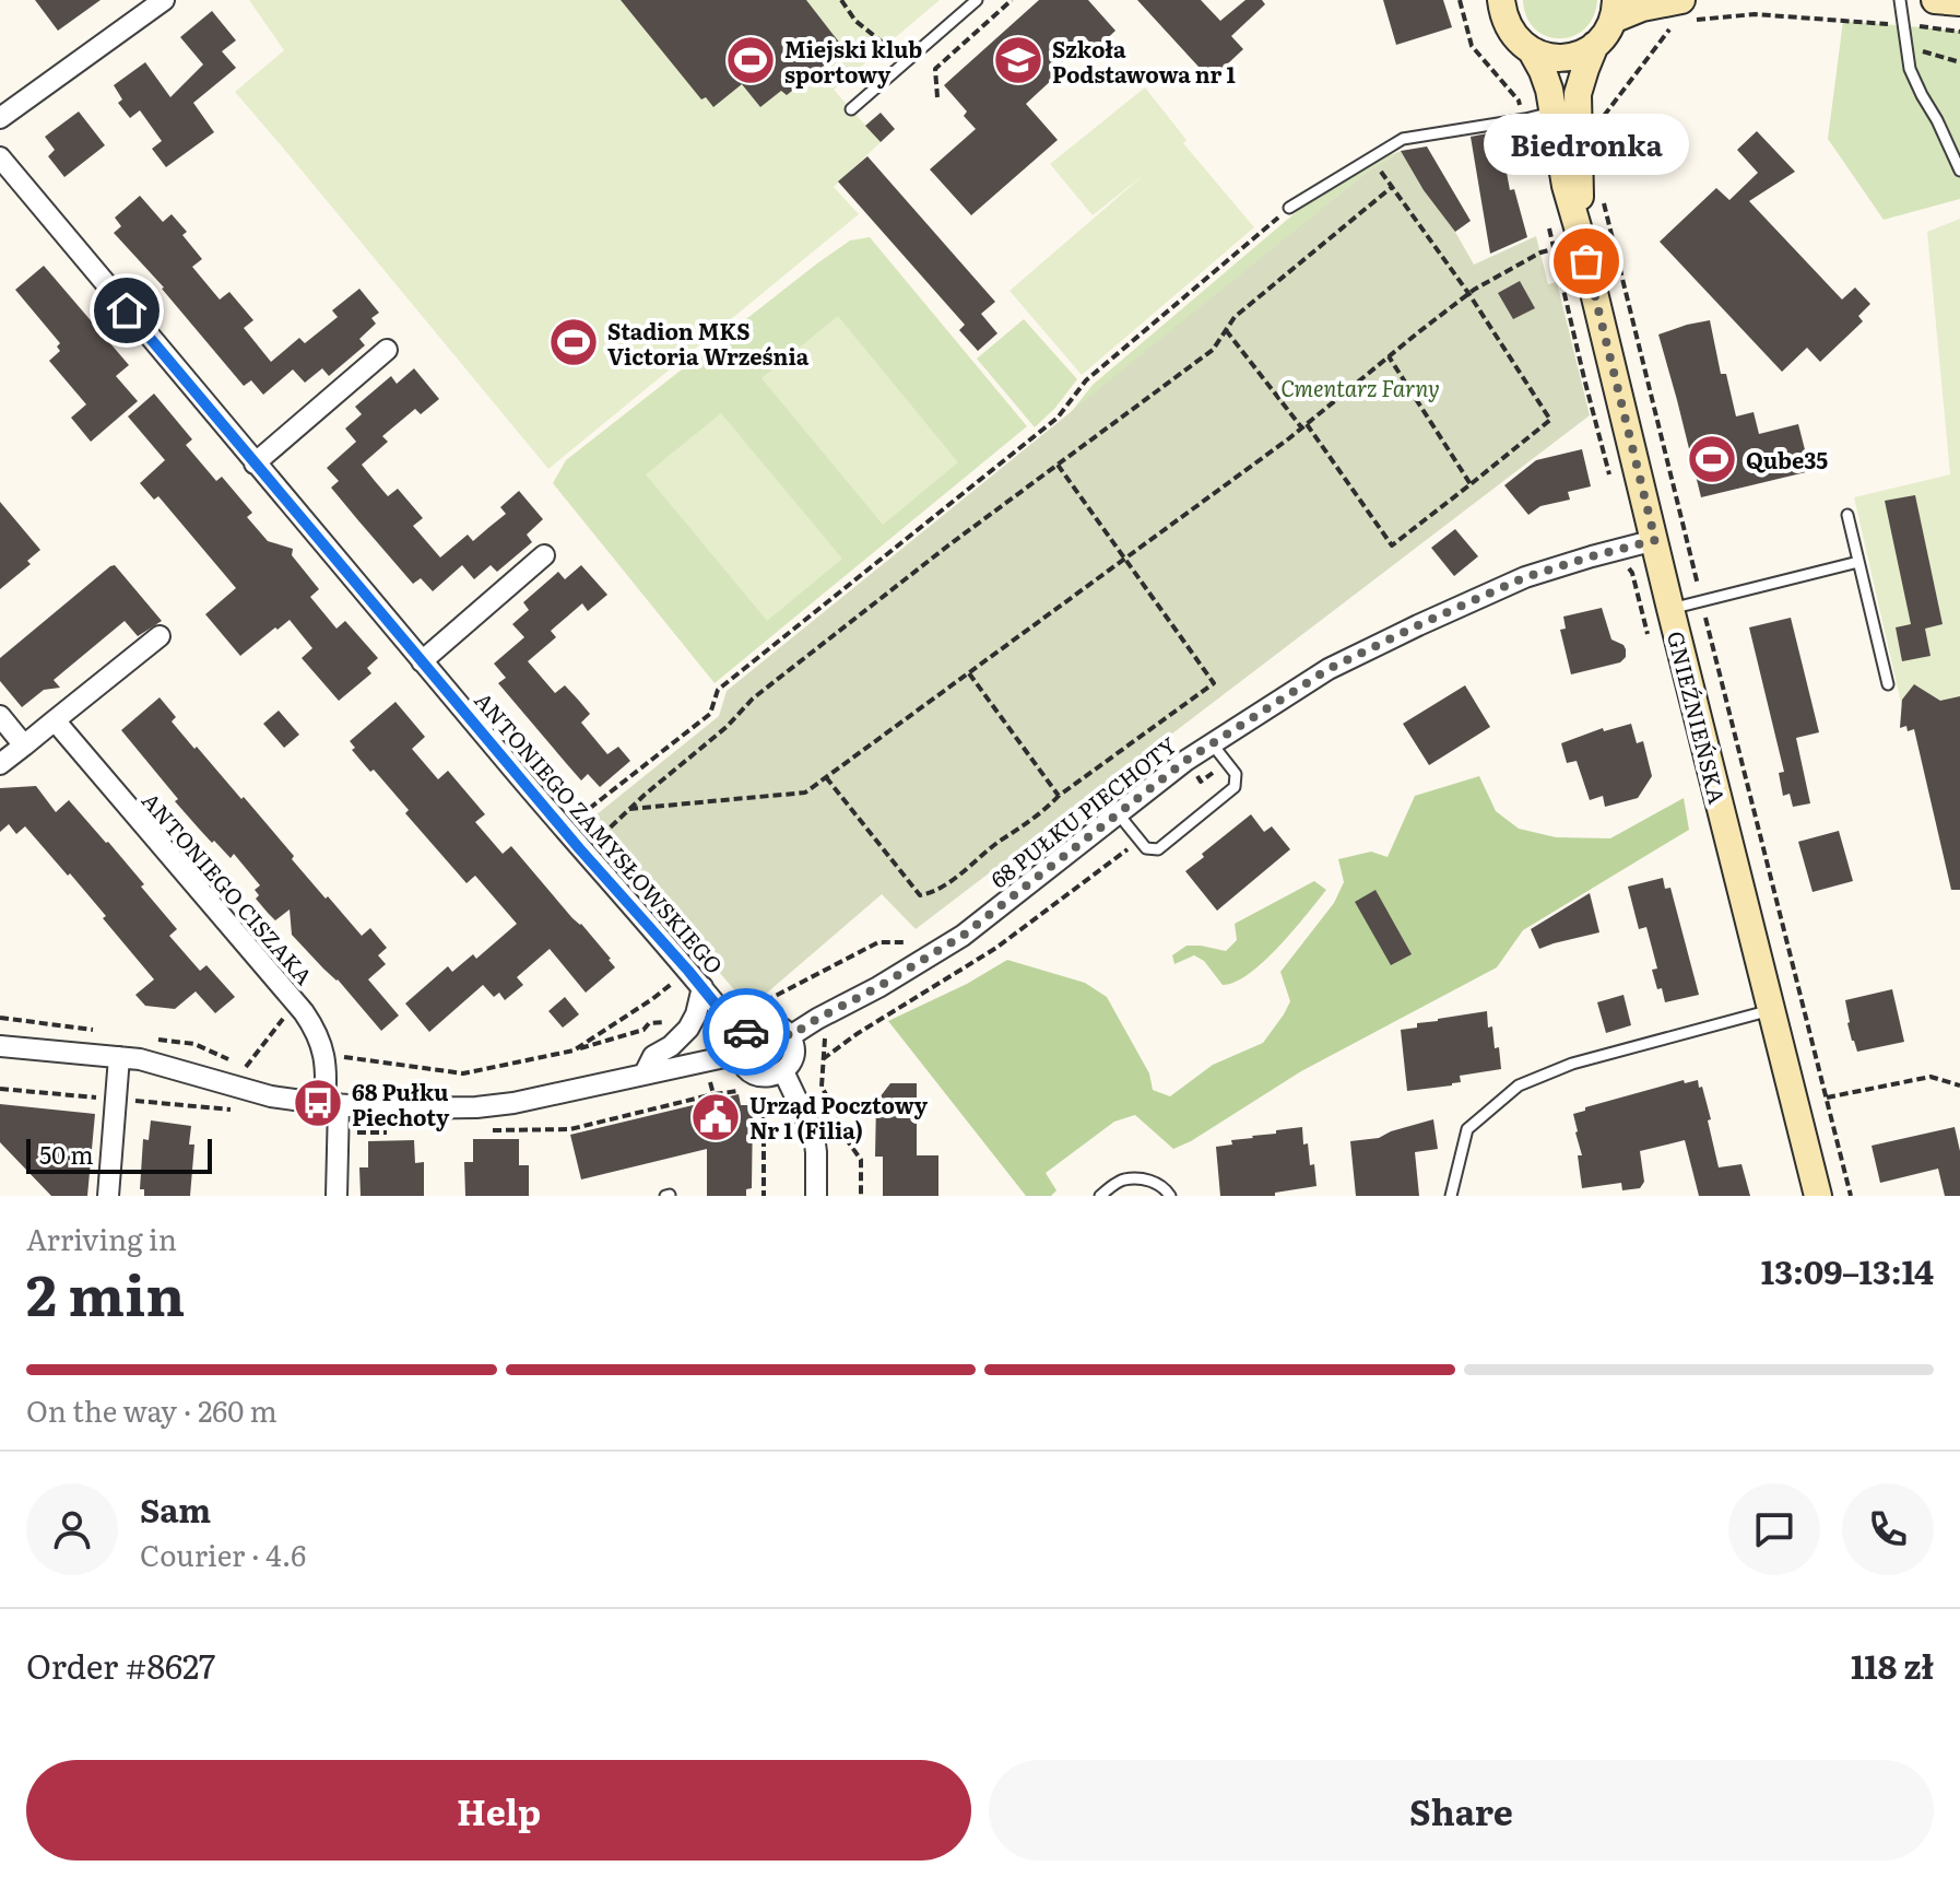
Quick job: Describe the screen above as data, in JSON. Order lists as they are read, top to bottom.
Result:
{
  "streets": {
    "street": [
      "GNIEŹNIEŃSKA",
      "68 PUŁKU PIECHOTY",
      "ANTONIEGO ZAMYSŁOWSKIEGO",
      "ANTONIEGO CISZAKA"
    ]
  },
  "crossings": [
    ["GNIEŹNIEŃSKA", "68 PUŁKU PIECHOTY"],
    ["68 PUŁKU PIECHOTY", "ANTONIEGO ZAMYSŁOWSKIEGO"]
  ],
  "parks": ["Cmentarz Farny"],
  "places": {
    "sports": ["Miejski klub sportowy", "Stadion MKS Victoria Września", "Qube35"],
    "school or university": ["Szkoła Podstawowa nr 1"],
    "other": ["Biedronka"],
    "bus stop": ["68 Pułku Piechoty"],
    "public building": ["Urząd Pocztowy Nr 1 (Filia)"]
  },
  "scale_bar": "50 m",
  "page": {
    "bubble": "Biedronka",
    "scale": "50 m",
    "heading": ["2 min", "Arriving in", "13:09–13:14"],
    "panel": [
      "Sam",
      "Courier · 4.6",
      "Order #8627",
      "118 zł"
    ],
    "bar": "On the way · 260 m",
    "buttons": ["Help", "Share"]
  }
}
